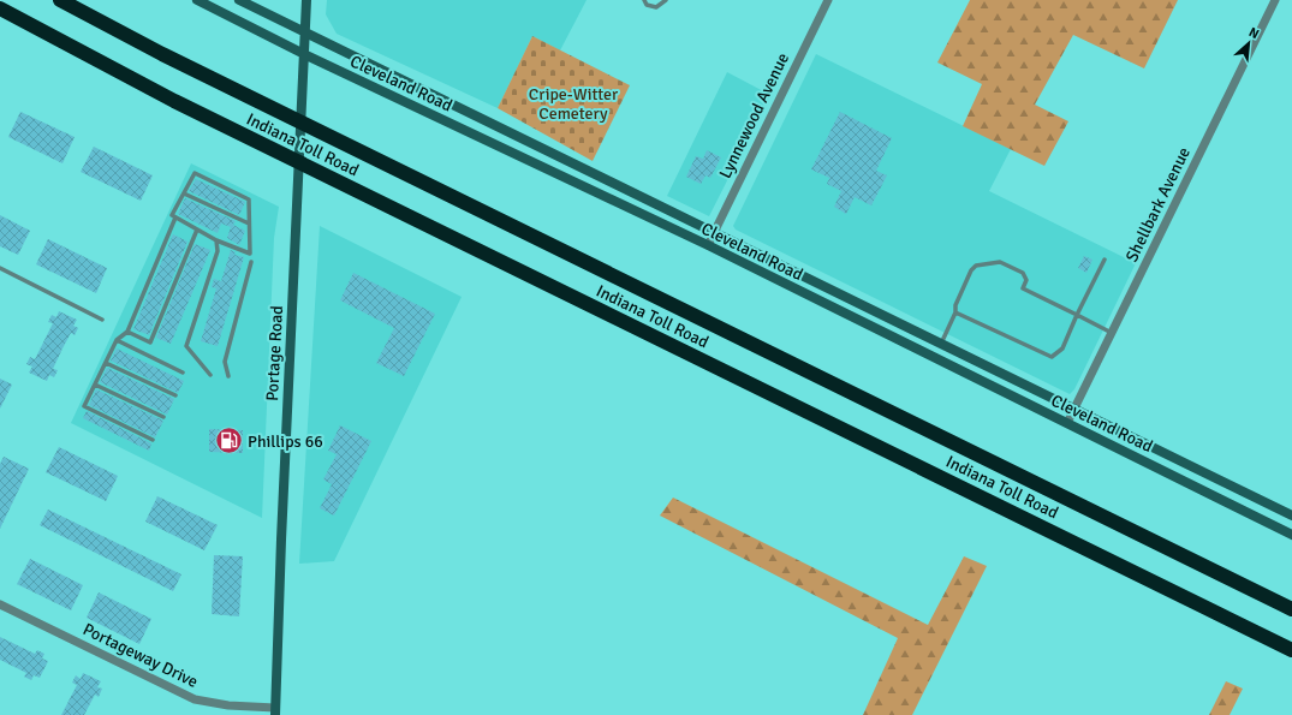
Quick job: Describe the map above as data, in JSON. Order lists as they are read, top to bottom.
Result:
{
  "streets": {
    "highway": ["Indiana Toll Road"],
    "main road": ["Cleveland Road", "Portage Road"],
    "street": ["Lynnewood Avenue", "Shellbark Avenue", "Portageway Drive"]
  },
  "crossings": [
    ["Cleveland Road", "Lynnewood Avenue"],
    ["Cleveland Road", "Shellbark Avenue"],
    ["Cleveland Road", "Portage Road"],
    ["Portage Road", "Portageway Drive"]
  ],
  "parks": ["Cripe-Witter Cemetery"],
  "places": {
    "fuel station": ["Phillips 66"]
  },
  "north": "top right"
}
